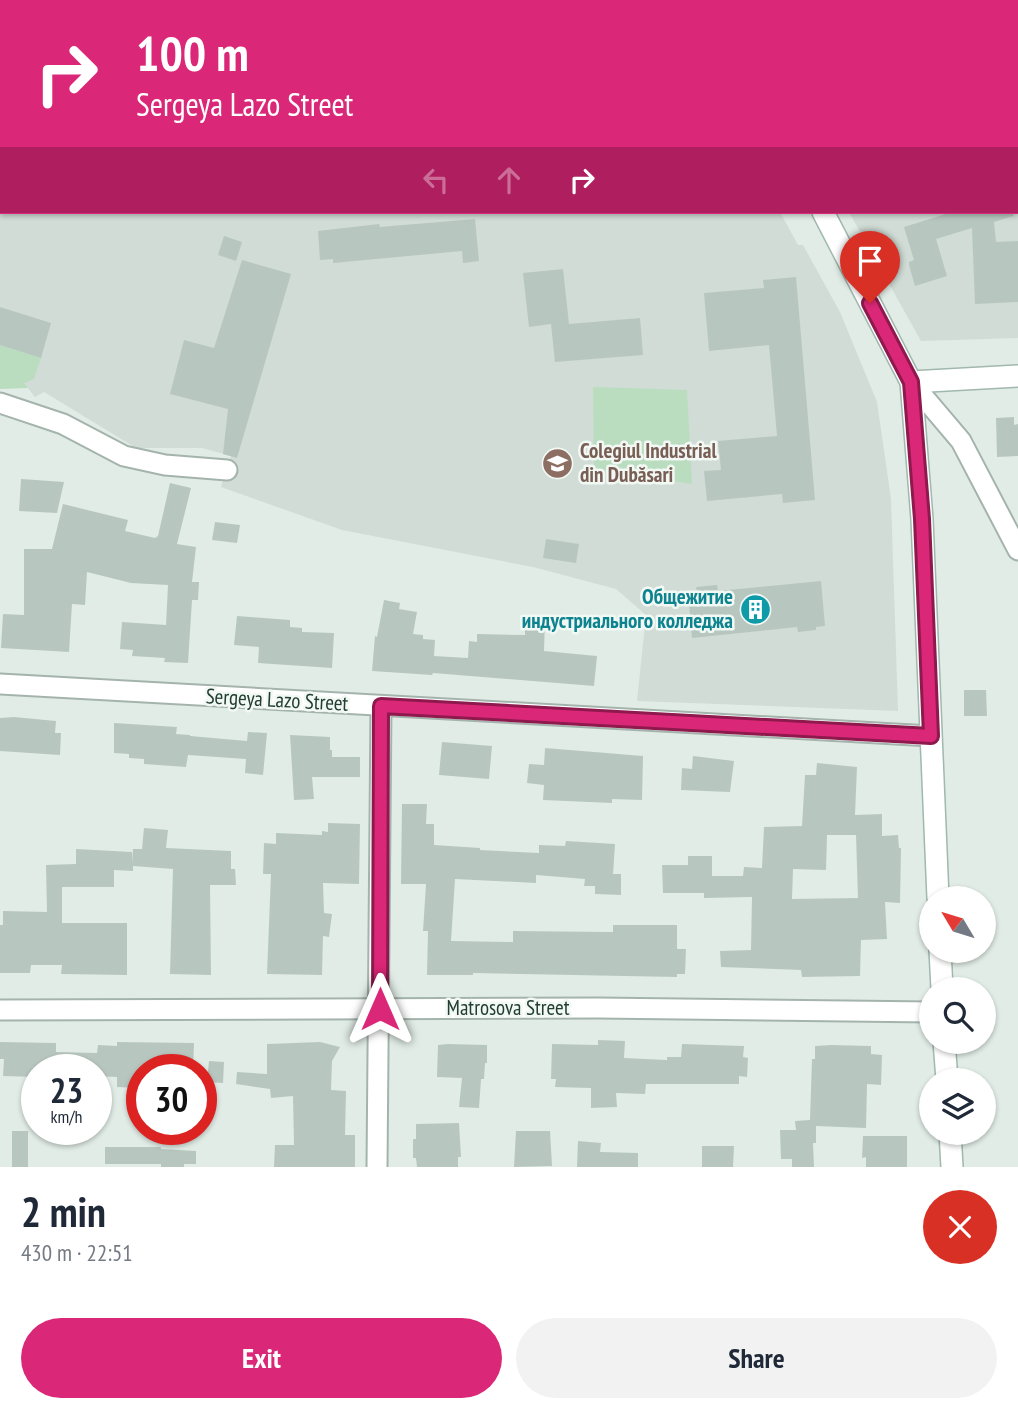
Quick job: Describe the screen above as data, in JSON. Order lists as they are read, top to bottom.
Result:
{
  "streets": {
    "street": ["Sergeya Lazo Street", "Matrosova Street"]
  },
  "places": {
    "school or university": ["Colegiul Industrial din Dubăsari"],
    "building": ["Общежитие индустриального колледжа"]
  },
  "north": "top left",
  "page": {
    "turn": ["100 m", "Sergeya Lazo Street"],
    "speed": "23 km/h",
    "limit": "30",
    "heading": ["2 min", "430 m · 22:51"],
    "buttons": ["Exit", "Share"]
  }
}
